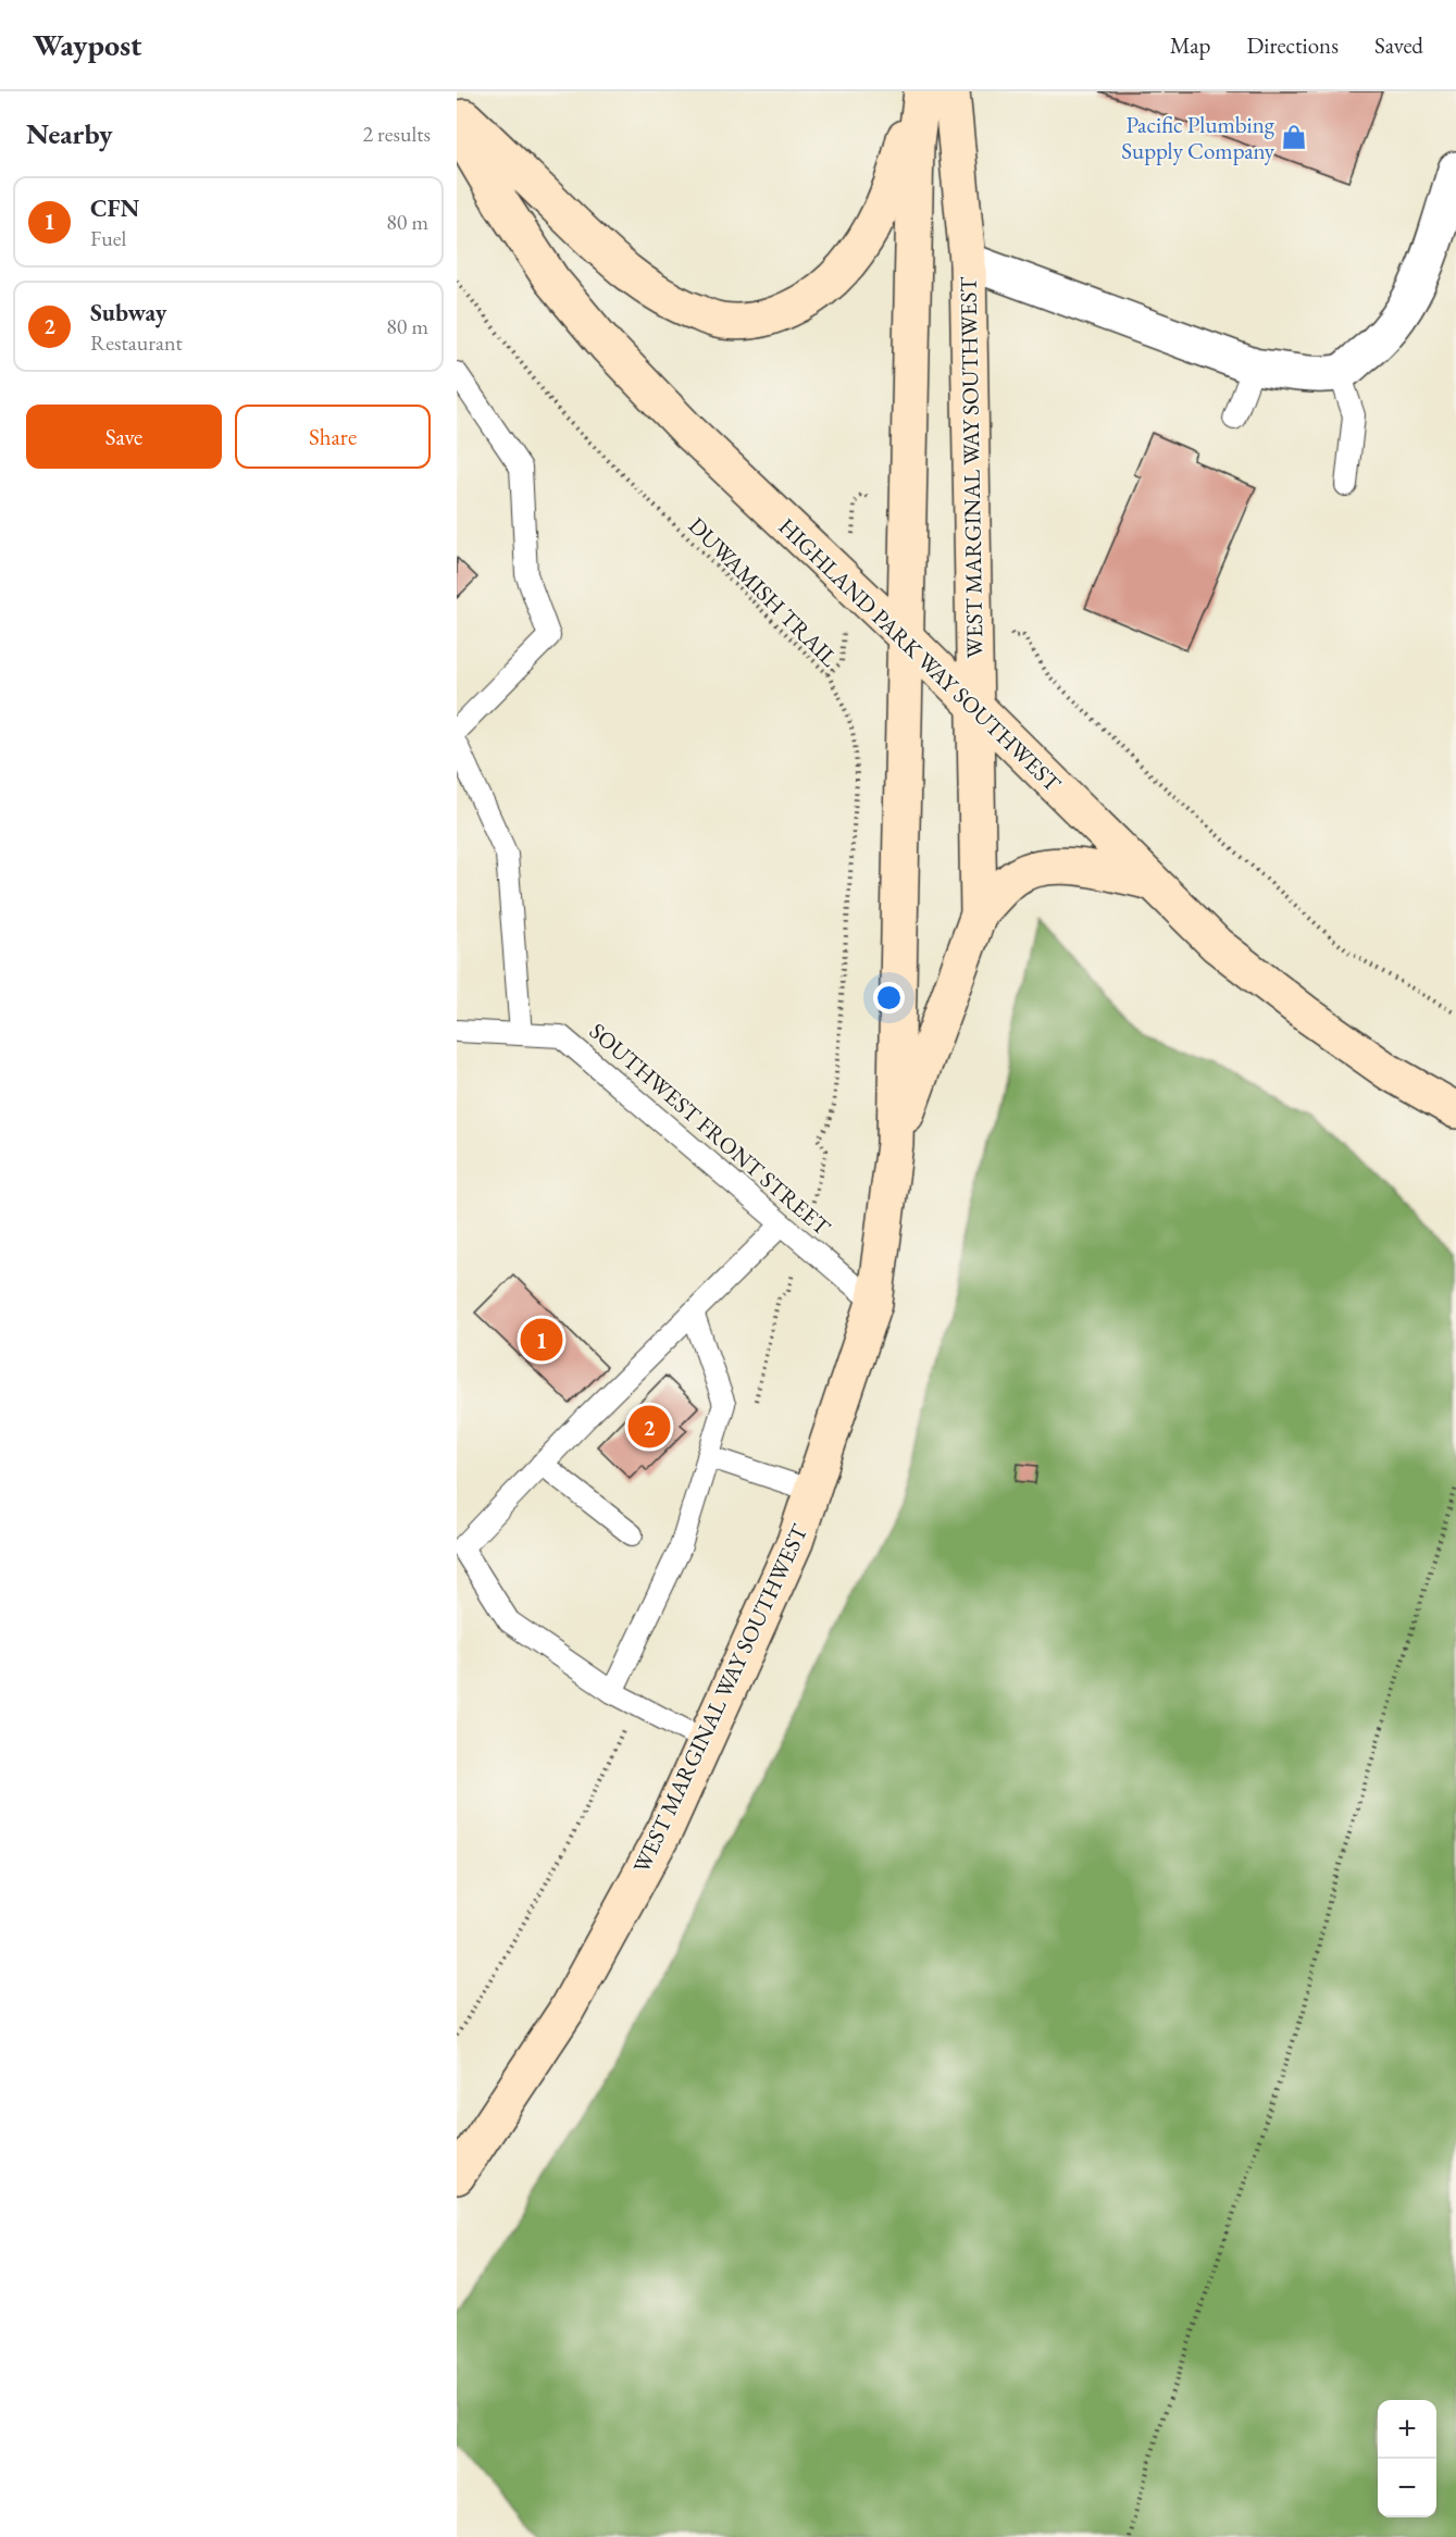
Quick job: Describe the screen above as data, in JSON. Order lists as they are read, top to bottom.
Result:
{
  "streets": {
    "main road": ["WEST MARGINAL WAY SOUTHWEST", "HIGHLAND PARK WAY SOUTHWEST"],
    "lane": ["SOUTHWEST FRONT STREET"],
    "path": ["DUWAMISH TRAIL"]
  },
  "crossings": [
    ["WEST MARGINAL WAY SOUTHWEST", "HIGHLAND PARK WAY SOUTHWEST"],
    ["WEST MARGINAL WAY SOUTHWEST", "SOUTHWEST FRONT STREET"]
  ],
  "places": {
    "shop": ["Pacific Plumbing Supply Company"]
  },
  "page": {
    "header": "Waypost",
    "nav": ["Map", "Directions", "Saved"],
    "heading": ["Nearby", "2 results"],
    "list": [
      {
        "mark": "1",
        "name": "CFN",
        "note": "Fuel",
        "value": "80 m"
      },
      {
        "mark": "2",
        "name": "Subway",
        "note": "Restaurant",
        "value": "80 m"
      }
    ],
    "buttons": ["Save", "Share"],
    "pins": ["1", "2"],
    "map_buttons": ["+", "−"]
  }
}
